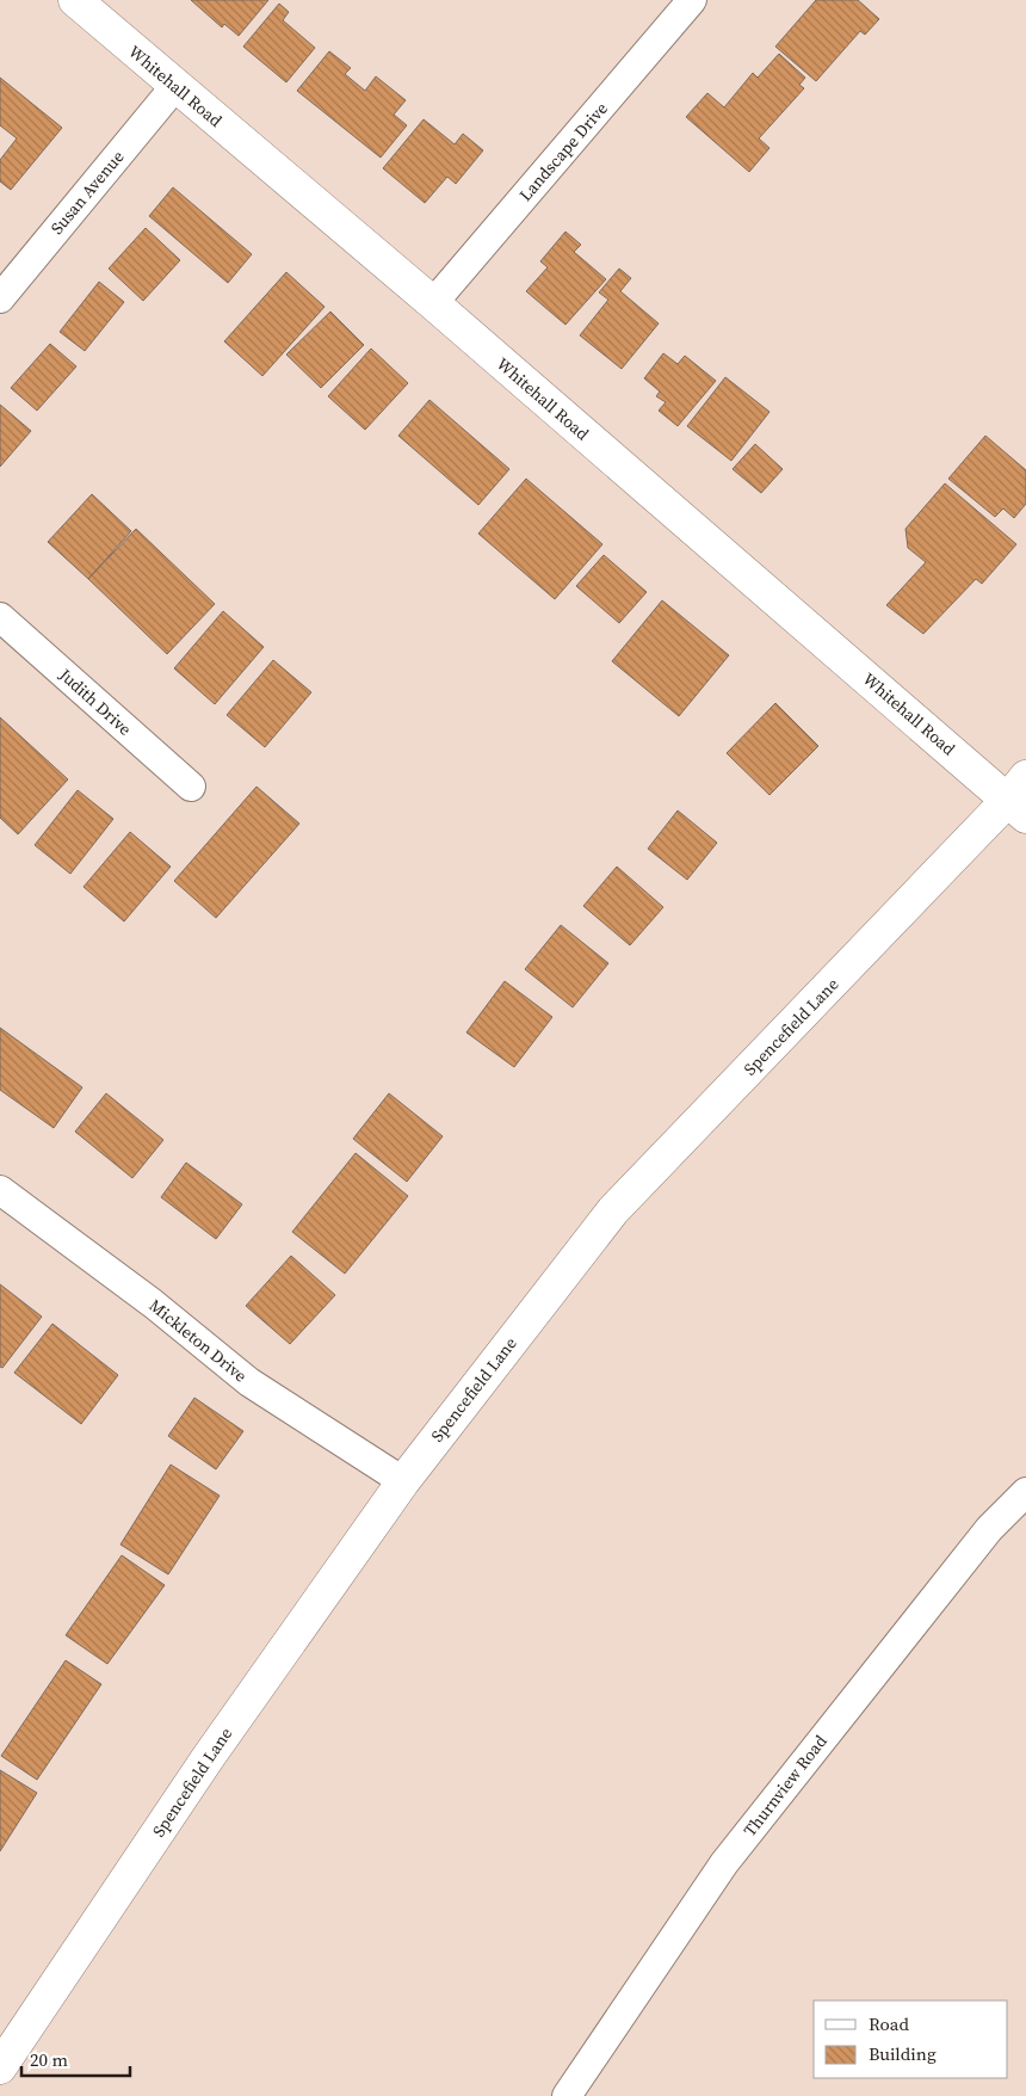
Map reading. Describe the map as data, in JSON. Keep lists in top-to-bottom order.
{
  "streets": {
    "main road": ["Whitehall Road", "Spencefield Lane"],
    "street": [
      "Landscape Drive",
      "Susan Avenue",
      "Judith Drive",
      "Mickleton Drive",
      "Thurnview Road"
    ]
  },
  "crossings": [
    ["Whitehall Road", "Landscape Drive"],
    ["Whitehall Road", "Susan Avenue"],
    ["Whitehall Road", "Spencefield Lane"],
    ["Spencefield Lane", "Mickleton Drive"]
  ],
  "legend": ["Road", "Building"],
  "scale_bar": "20 m"
}
